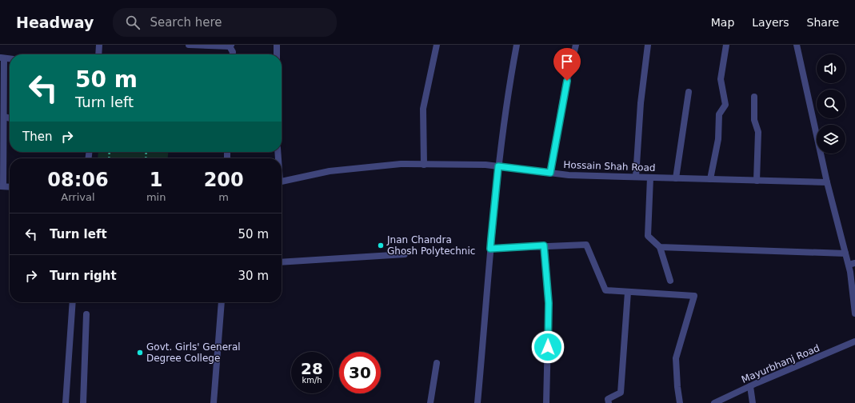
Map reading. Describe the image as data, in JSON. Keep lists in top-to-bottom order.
{
  "streets": {
    "street": ["Hossain Shah Road", "Mayurbhanj Road"]
  },
  "places": ["Jnan Chandra Ghosh Polytechnic", "Govt. Girls' General Degree College"],
  "page": {
    "header": "Headway",
    "search": "Search here",
    "nav": ["Map", "Layers", "Share"],
    "turn": ["50 m", "Turn left"],
    "then": "Then",
    "eta": [
      "08:06",
      "Arrival",
      "1",
      "min",
      "200",
      "m"
    ],
    "list": [
      {
        "name": "Turn left",
        "value": "50 m"
      },
      {
        "name": "Turn right",
        "value": "30 m"
      }
    ],
    "speed": "28 km/h",
    "limit": "30"
  }
}
